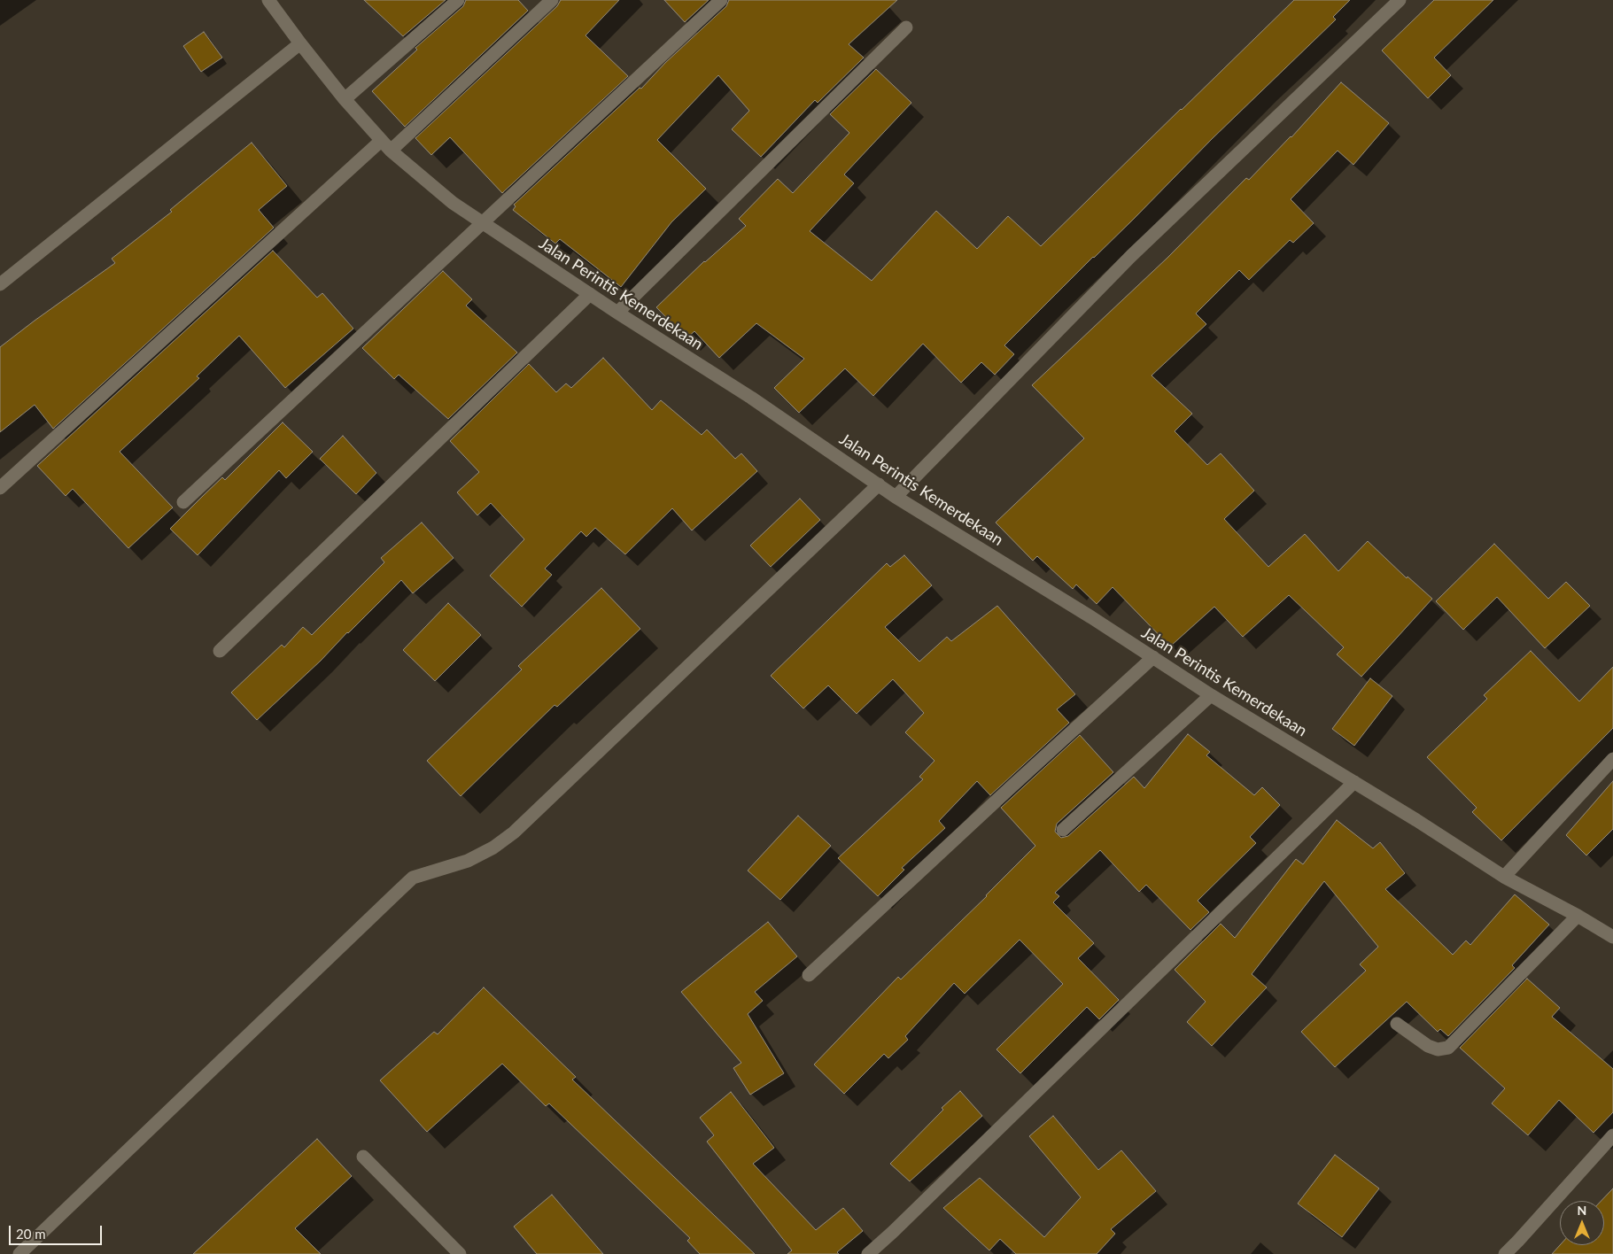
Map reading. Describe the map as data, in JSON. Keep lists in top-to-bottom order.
{
  "streets": {
    "street": ["Jalan Perintis Kemerdekaan"]
  },
  "scale_bar": "20 m",
  "north": "top"
}
